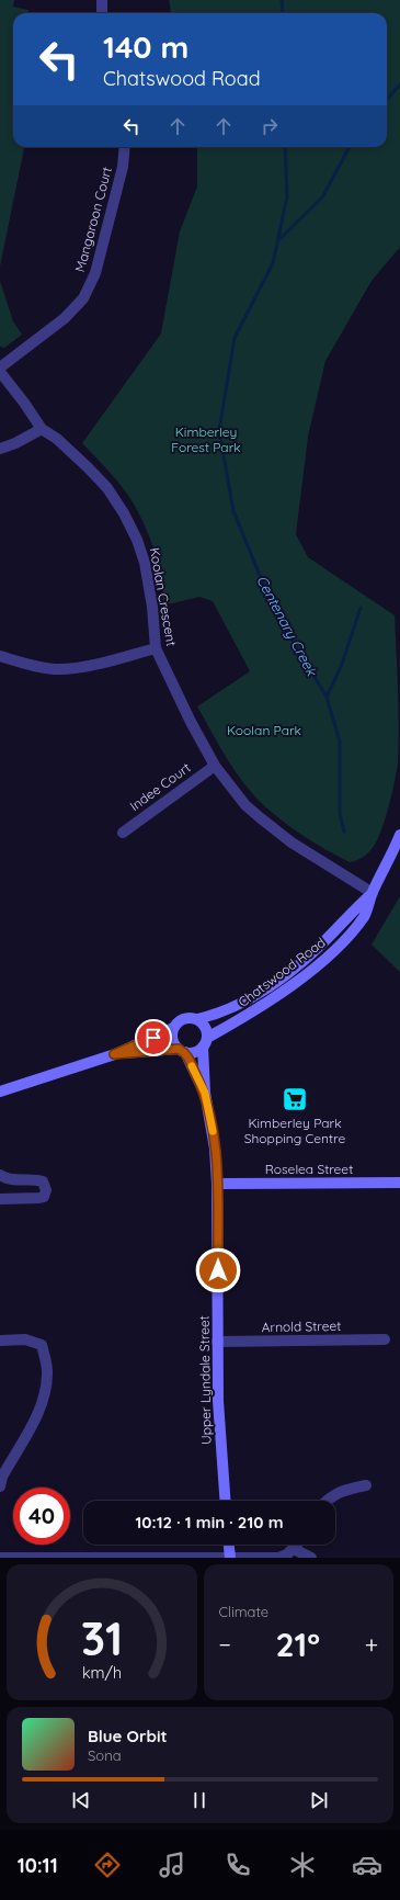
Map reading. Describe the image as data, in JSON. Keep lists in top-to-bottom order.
{
  "streets": {
    "street": [
      "Mangaroon Court",
      "Koolan Crescent",
      "Indee Court",
      "Chatswood Road",
      "Roselea Street",
      "Arnold Street",
      "Upper Lyndale Street"
    ]
  },
  "crossings": [
    ["Koolan Crescent", "Indee Court"],
    ["Koolan Crescent", "Chatswood Road"],
    ["Chatswood Road", "Upper Lyndale Street"],
    ["Roselea Street", "Upper Lyndale Street"],
    ["Arnold Street", "Upper Lyndale Street"]
  ],
  "water": ["Centenary Creek"],
  "parks": ["Kimberley Forest Park", "Koolan Park"],
  "places": {
    "supermarket": ["Kimberley Park Shopping Centre"]
  },
  "page": {
    "turn": ["140 m", "Chatswood Road"],
    "limit": "40",
    "trip": "10:12 · 1 min · 210 m",
    "tile": "Climate",
    "heat": ["−", "21°", "+"],
    "song": ["Blue Orbit", "Sona"],
    "tabs": "10:11",
    "gauge": ["31", "km/h"]
  }
}
